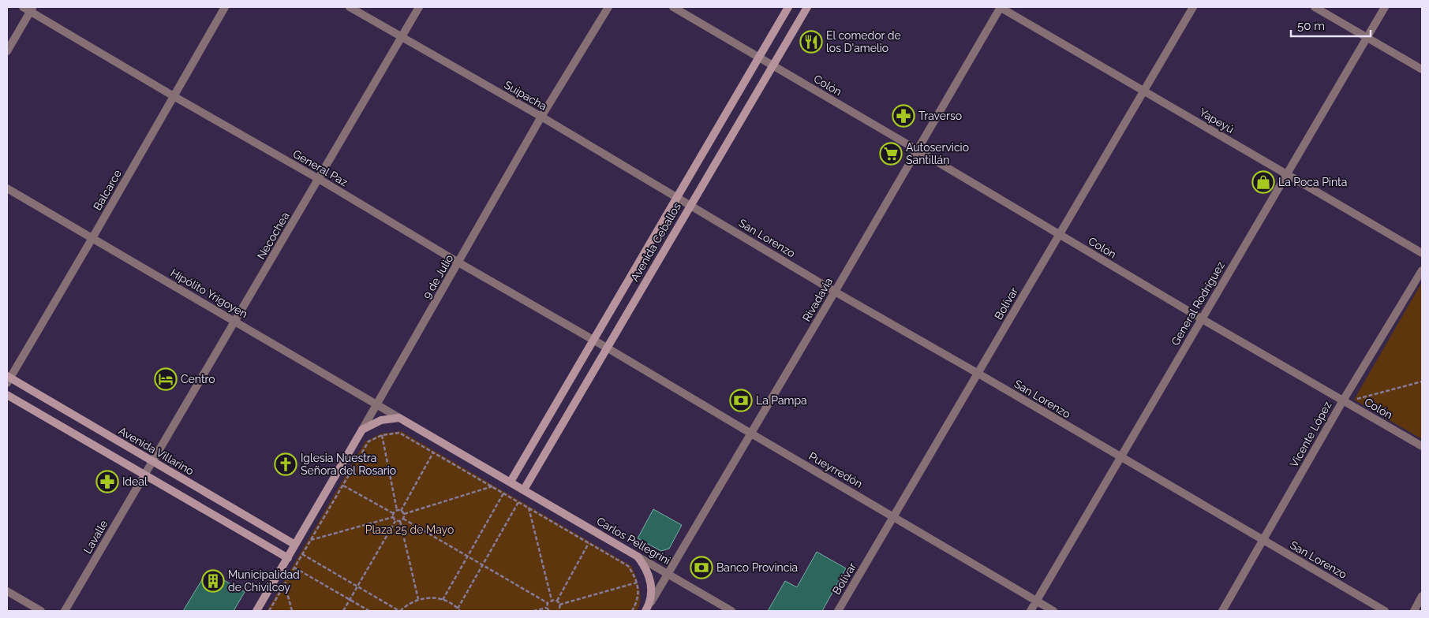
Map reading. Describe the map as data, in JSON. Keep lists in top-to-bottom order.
{
  "streets": {
    "main road": [
      "Avenida Ceballos",
      "9 de Julio",
      "Hipólito Yrigoyen",
      "Rivadavia",
      "Avenida Villarino",
      "Carlos Pellegrini"
    ],
    "street": [
      "Colón",
      "Suipacha",
      "Yapeyú",
      "General Paz",
      "Balcarce",
      "Necochea",
      "San Lorenzo",
      "Bolívar",
      "General Rodríguez",
      "Vicente López",
      "Pueyrredón",
      "Lavalle"
    ]
  },
  "crossings": [
    ["Colón", "Avenida Ceballos"],
    ["Colón", "Rivadavia"],
    ["Colón", "Bolívar"],
    ["Colón", "General Rodríguez"],
    ["Colón", "Vicente López"],
    ["Suipacha", "Necochea"],
    ["Suipacha", "San Lorenzo"],
    ["Suipacha", "Avenida Ceballos"],
    ["Suipacha", "9 de Julio"],
    ["Yapeyú", "Rivadavia"],
    ["Yapeyú", "Bolívar"],
    ["Yapeyú", "General Rodríguez"],
    ["General Paz", "Balcarce"],
    ["General Paz", "Necochea"],
    ["General Paz", "Avenida Ceballos"],
    ["General Paz", "9 de Julio"],
    ["General Paz", "Pueyrredón"],
    ["Balcarce", "Hipólito Yrigoyen"],
    ["Balcarce", "Avenida Villarino"],
    ["Necochea", "Hipólito Yrigoyen"],
    ["Necochea", "Avenida Villarino"],
    ["Necochea", "Lavalle"],
    ["San Lorenzo", "Avenida Ceballos"],
    ["San Lorenzo", "Rivadavia"],
    ["San Lorenzo", "Bolívar"],
    ["San Lorenzo", "General Rodríguez"],
    ["San Lorenzo", "Vicente López"],
    ["Avenida Ceballos", "Hipólito Yrigoyen"],
    ["Avenida Ceballos", "Pueyrredón"],
    ["Avenida Ceballos", "Carlos Pellegrini"],
    ["9 de Julio", "Hipólito Yrigoyen"],
    ["9 de Julio", "Avenida Villarino"],
    ["Hipólito Yrigoyen", "Carlos Pellegrini"],
    ["Rivadavia", "Pueyrredón"],
    ["Rivadavia", "Carlos Pellegrini"],
    ["Bolívar", "Pueyrredón"],
    ["General Rodríguez", "Pueyrredón"]
  ],
  "parks": ["Plaza 25 de Mayo"],
  "places": {
    "restaurant": ["El comedor de los D'amelio"],
    "pharmacy": ["Traverso", "Ideal"],
    "supermarket": ["Autoservicio Santillán"],
    "shop": ["La Poca Pinta"],
    "hotel": ["Centro"],
    "bank": ["La Pampa", "Banco Provincia"],
    "church": ["Iglesia Nuestra Señora del Rosario"],
    "building": ["Municipalidad de Chivilcoy"]
  },
  "scale_bar": "50 m"
}
